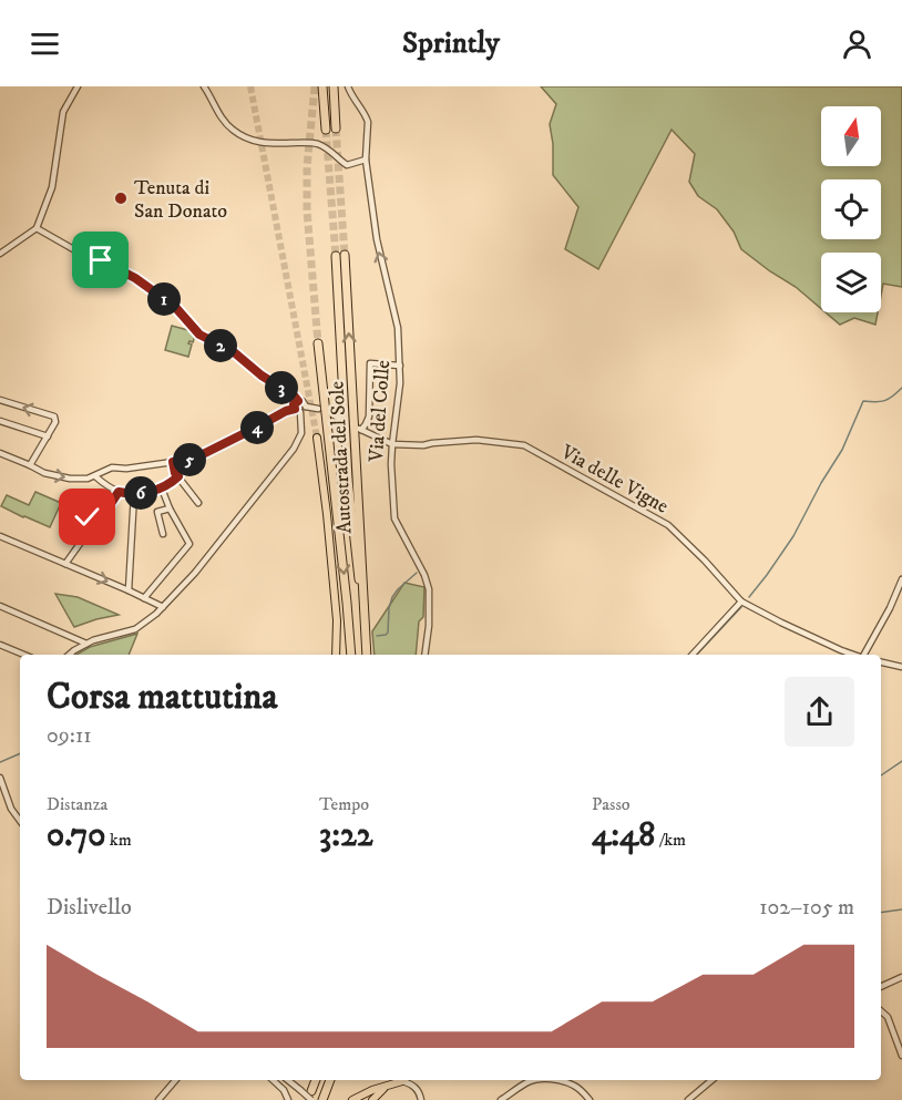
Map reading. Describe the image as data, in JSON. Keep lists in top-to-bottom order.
{
  "streets": {
    "highway": ["Autostrada del Sole"],
    "street": ["Via del Colle", "Via delle Vigne"]
  },
  "crossings": [
    ["Via del Colle", "Via delle Vigne"]
  ],
  "one_way": ["Via del Colle"],
  "places": ["Tenuta di San Donato"],
  "north": "top",
  "page": {
    "header": "Sprintly",
    "pins": [
      "1",
      "2",
      "3",
      "4",
      "5",
      "6"
    ],
    "heading": ["Corsa mattutina", "09:11"],
    "stats": [
      ["Distanza", "0.70 km"],
      ["Tempo", "3:22"],
      ["Passo", "4:48 /km"]
    ],
    "chart": ["Dislivello", "102–105 m"]
  }
}
